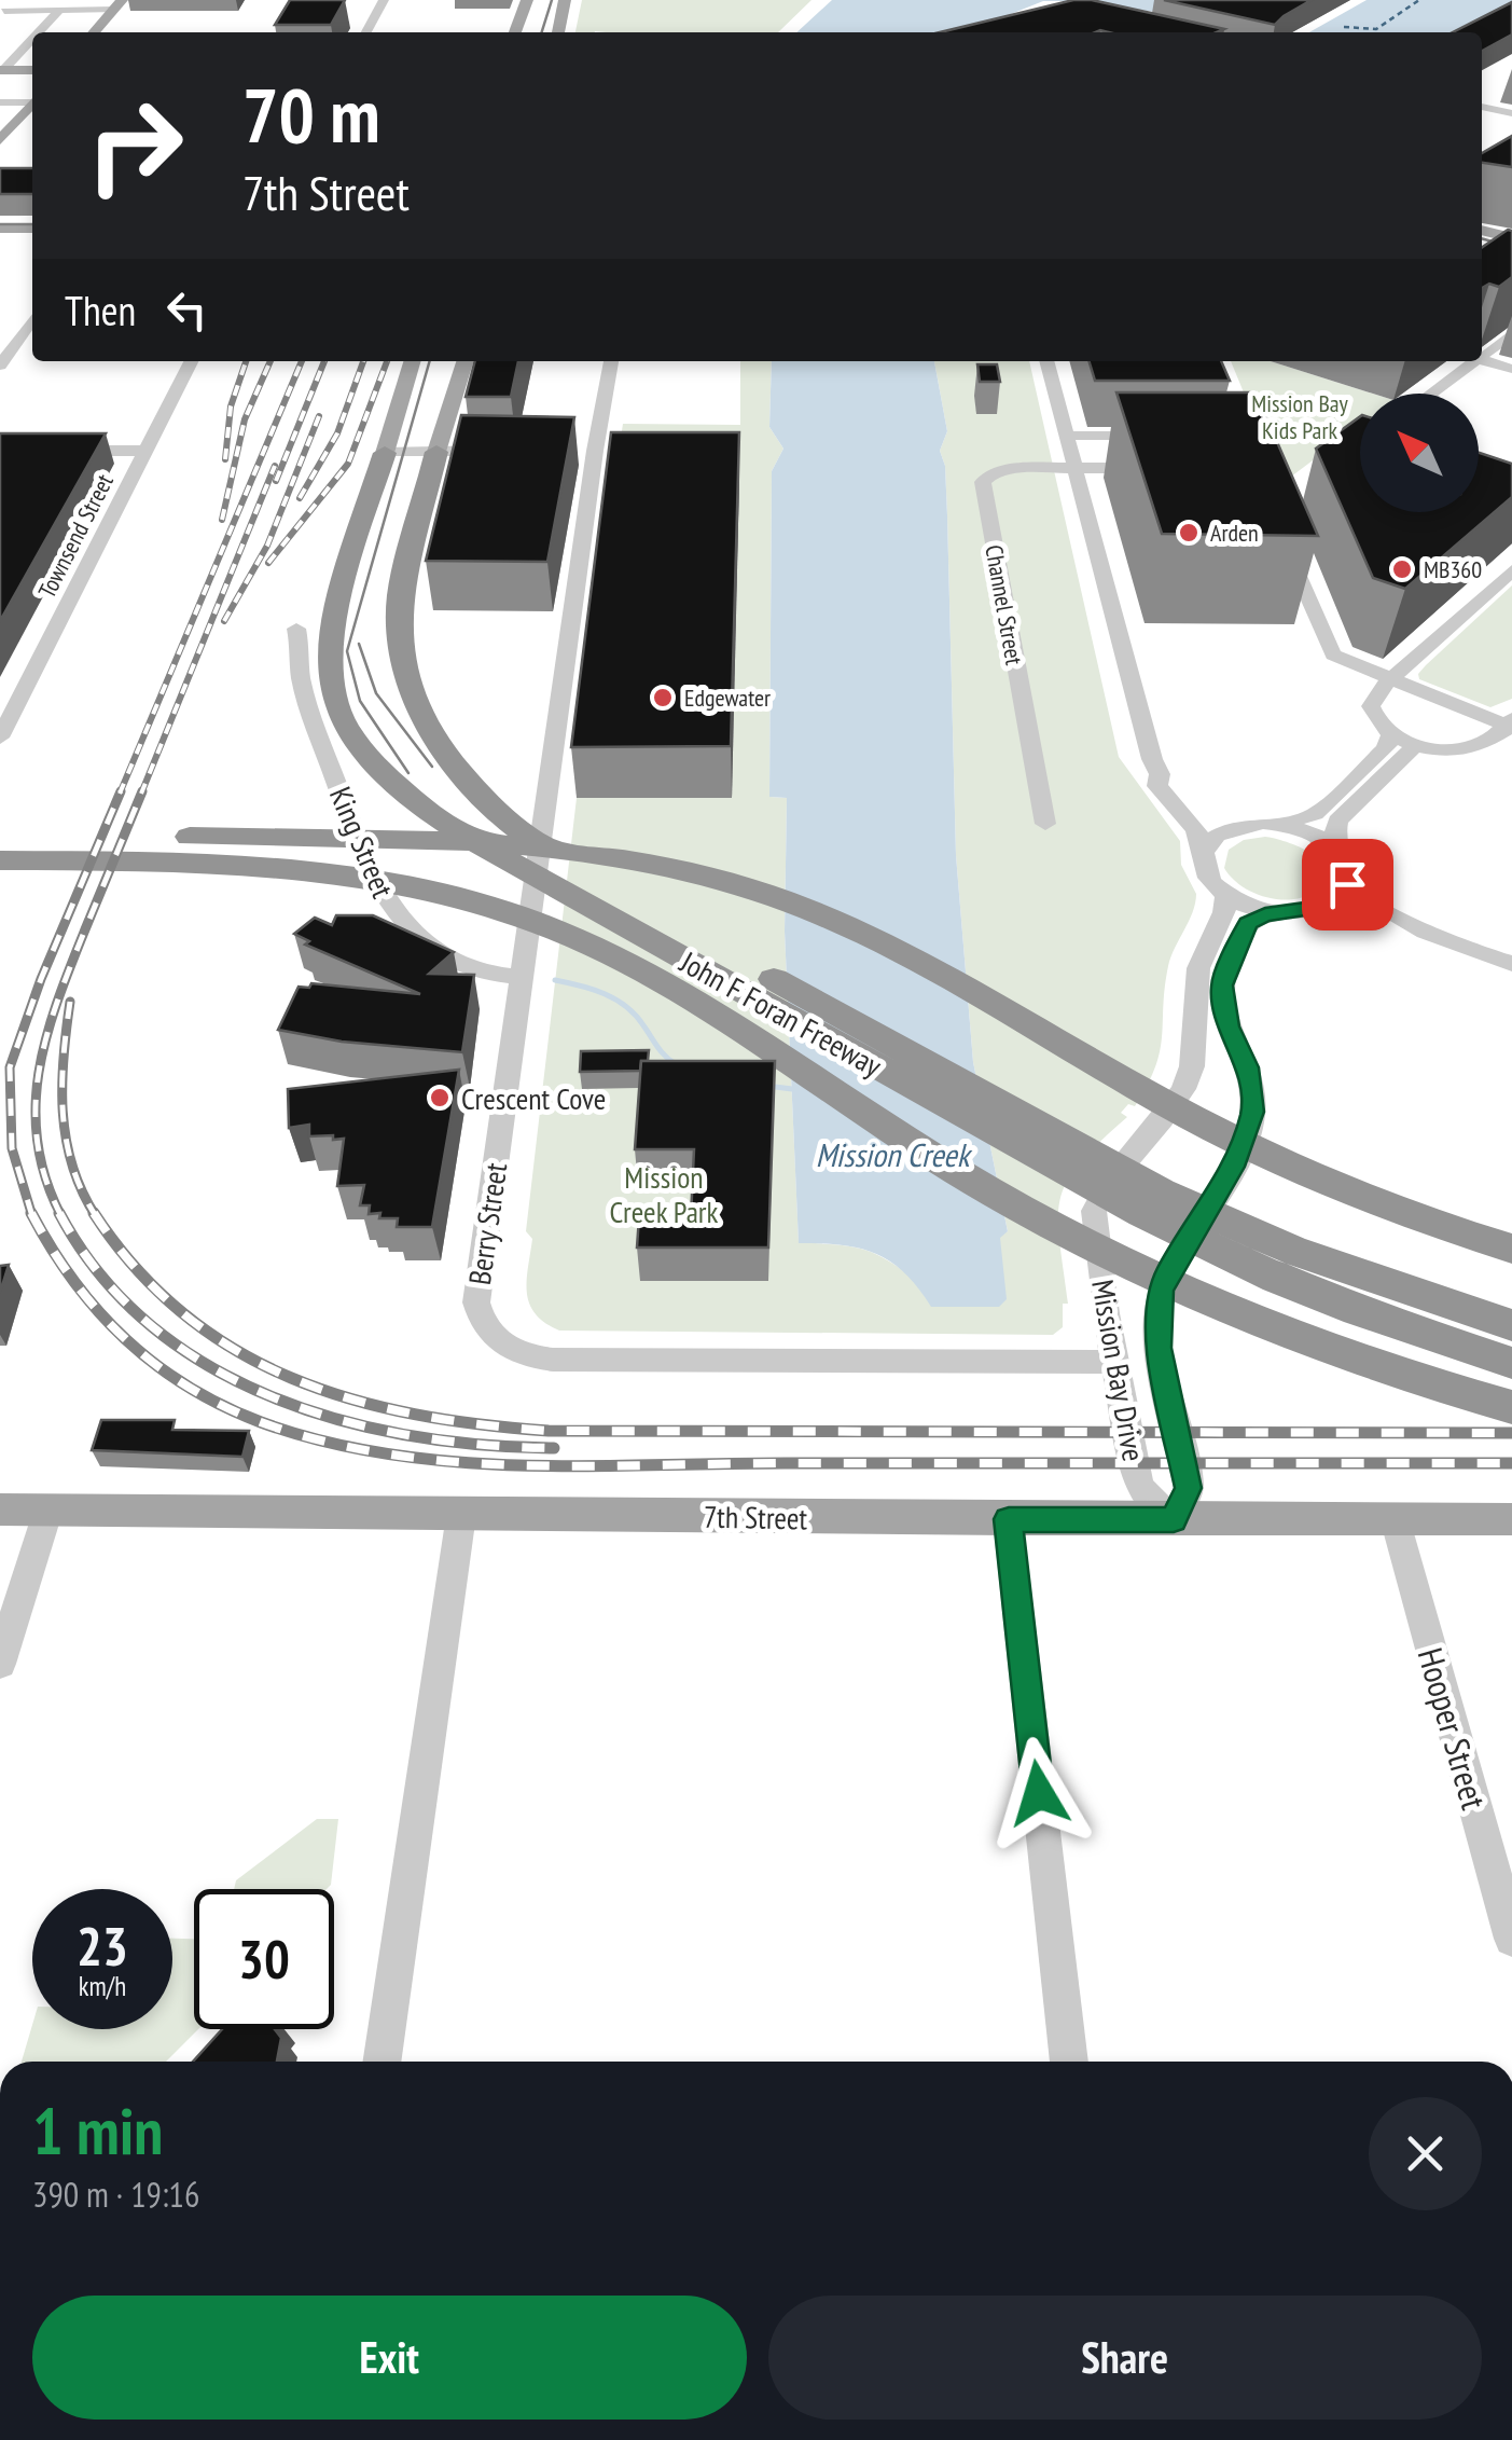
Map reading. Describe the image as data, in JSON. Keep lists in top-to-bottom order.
{
  "streets": {
    "highway": ["John F Foran Freeway"],
    "main road": ["7th Street"],
    "street": [
      "Townsend Street",
      "Channel Street",
      "King Street",
      "Berry Street",
      "Mission Bay Drive",
      "Hooper Street"
    ]
  },
  "crossings": [
    ["King Street", "Berry Street"],
    ["Berry Street", "Mission Bay Drive"],
    ["Mission Bay Drive", "7th Street"],
    ["7th Street", "Hooper Street"]
  ],
  "water": ["Mission Creek"],
  "parks": ["Mission Bay Kids Park", "Mission Creek Park"],
  "places": [
    "Arden",
    "MB360",
    "Edgewater",
    "Crescent Cove"
  ],
  "north": "top left",
  "page": {
    "turn": ["70 m", "7th Street"],
    "then": "Then",
    "speed": "23 km/h",
    "limit": "30",
    "heading": ["1 min", "390 m · 19:16"],
    "buttons": ["Exit", "Share"]
  }
}
